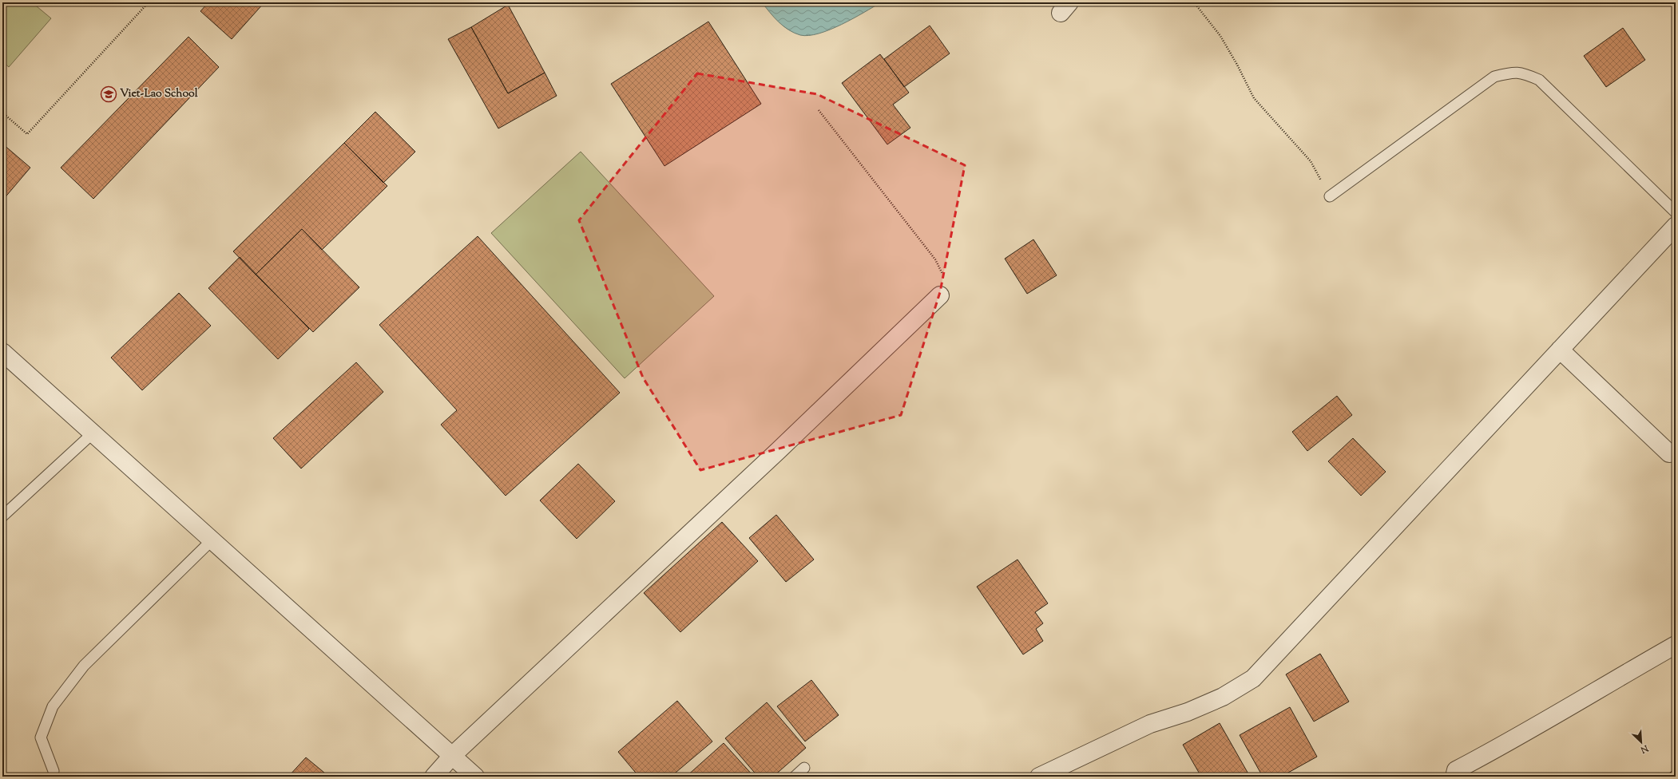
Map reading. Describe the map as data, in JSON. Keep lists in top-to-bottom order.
{
  "places": {
    "school or university": ["Viet-Lao School"]
  },
  "north": "bottom right"
}
